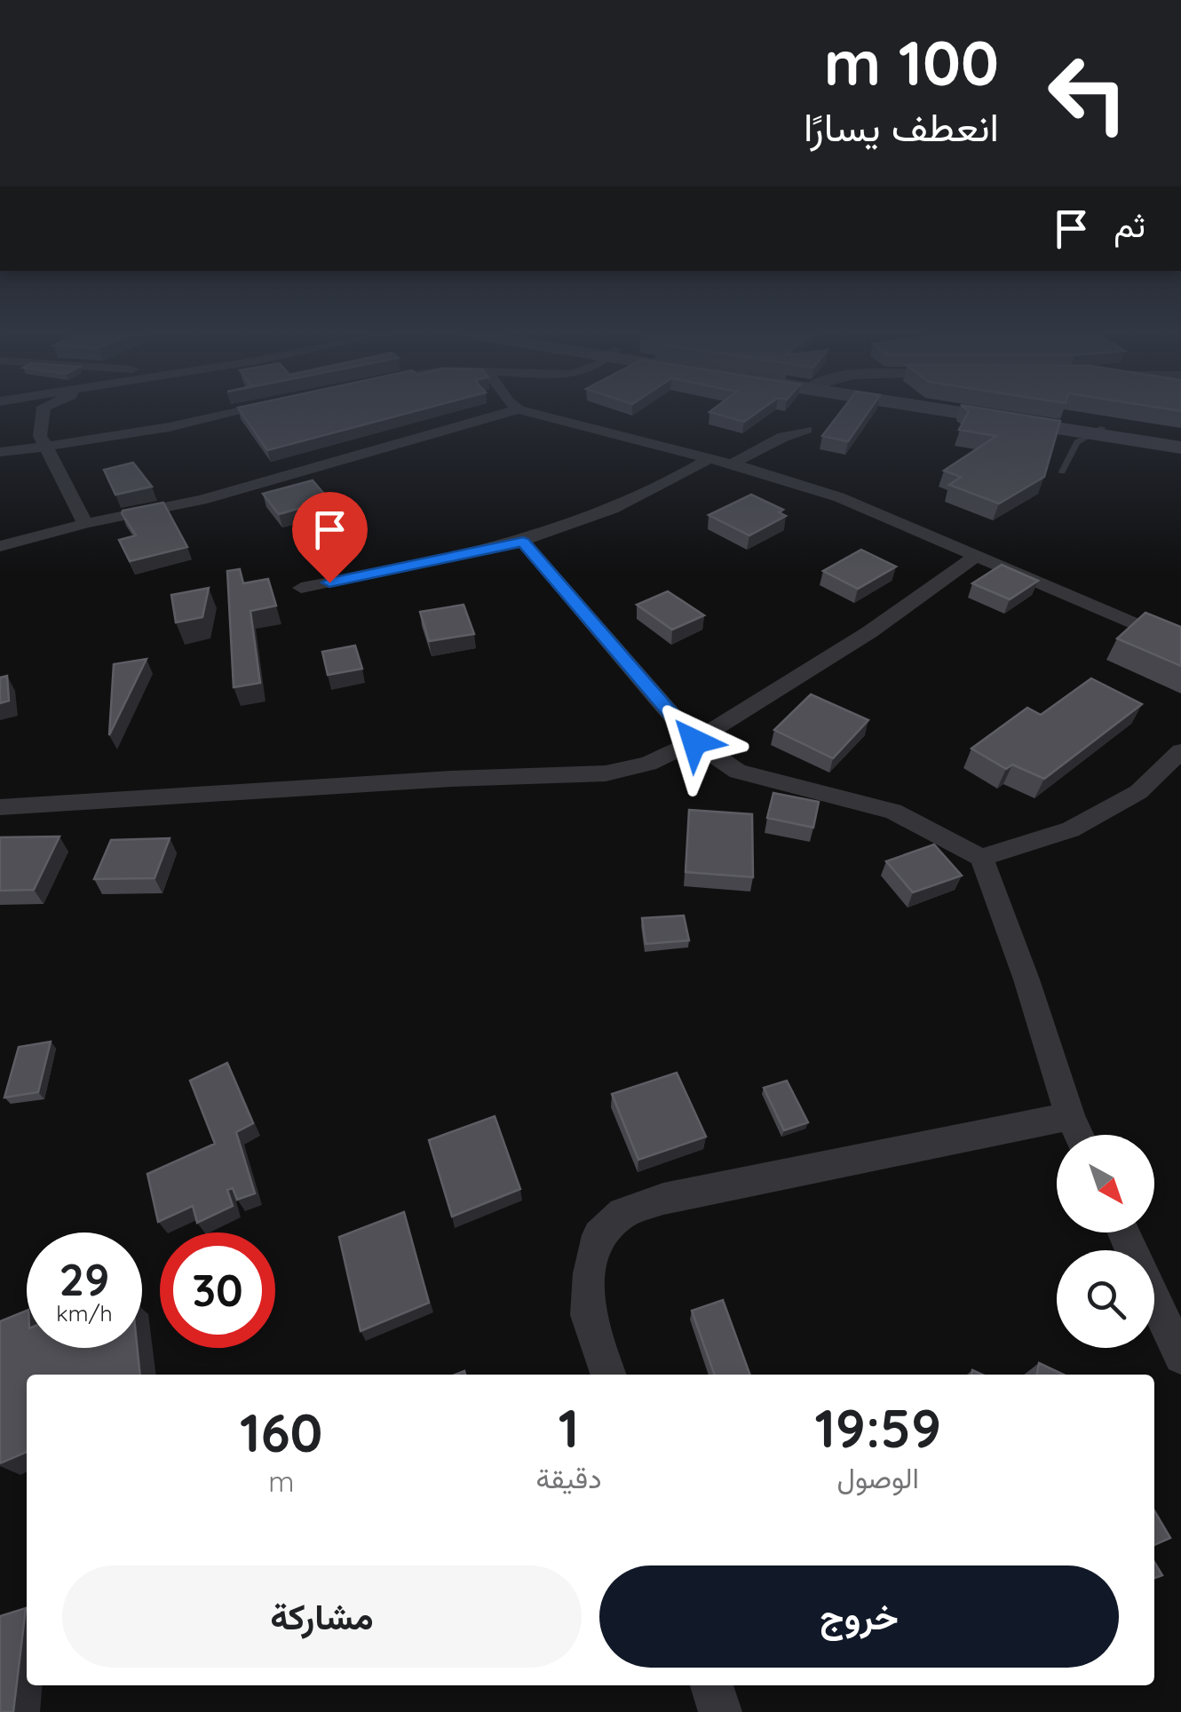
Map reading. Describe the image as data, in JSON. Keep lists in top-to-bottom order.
{
  "north": "bottom right",
  "page": {
    "turn": ["100 m", "انعطف يسارًا"],
    "then": "ثم",
    "speed": "29 km/h",
    "limit": "30",
    "eta": [
      "19:59",
      "الوصول",
      "1",
      "دقيقة",
      "160",
      "m"
    ],
    "buttons": ["خروج", "مشاركة"]
  }
}
